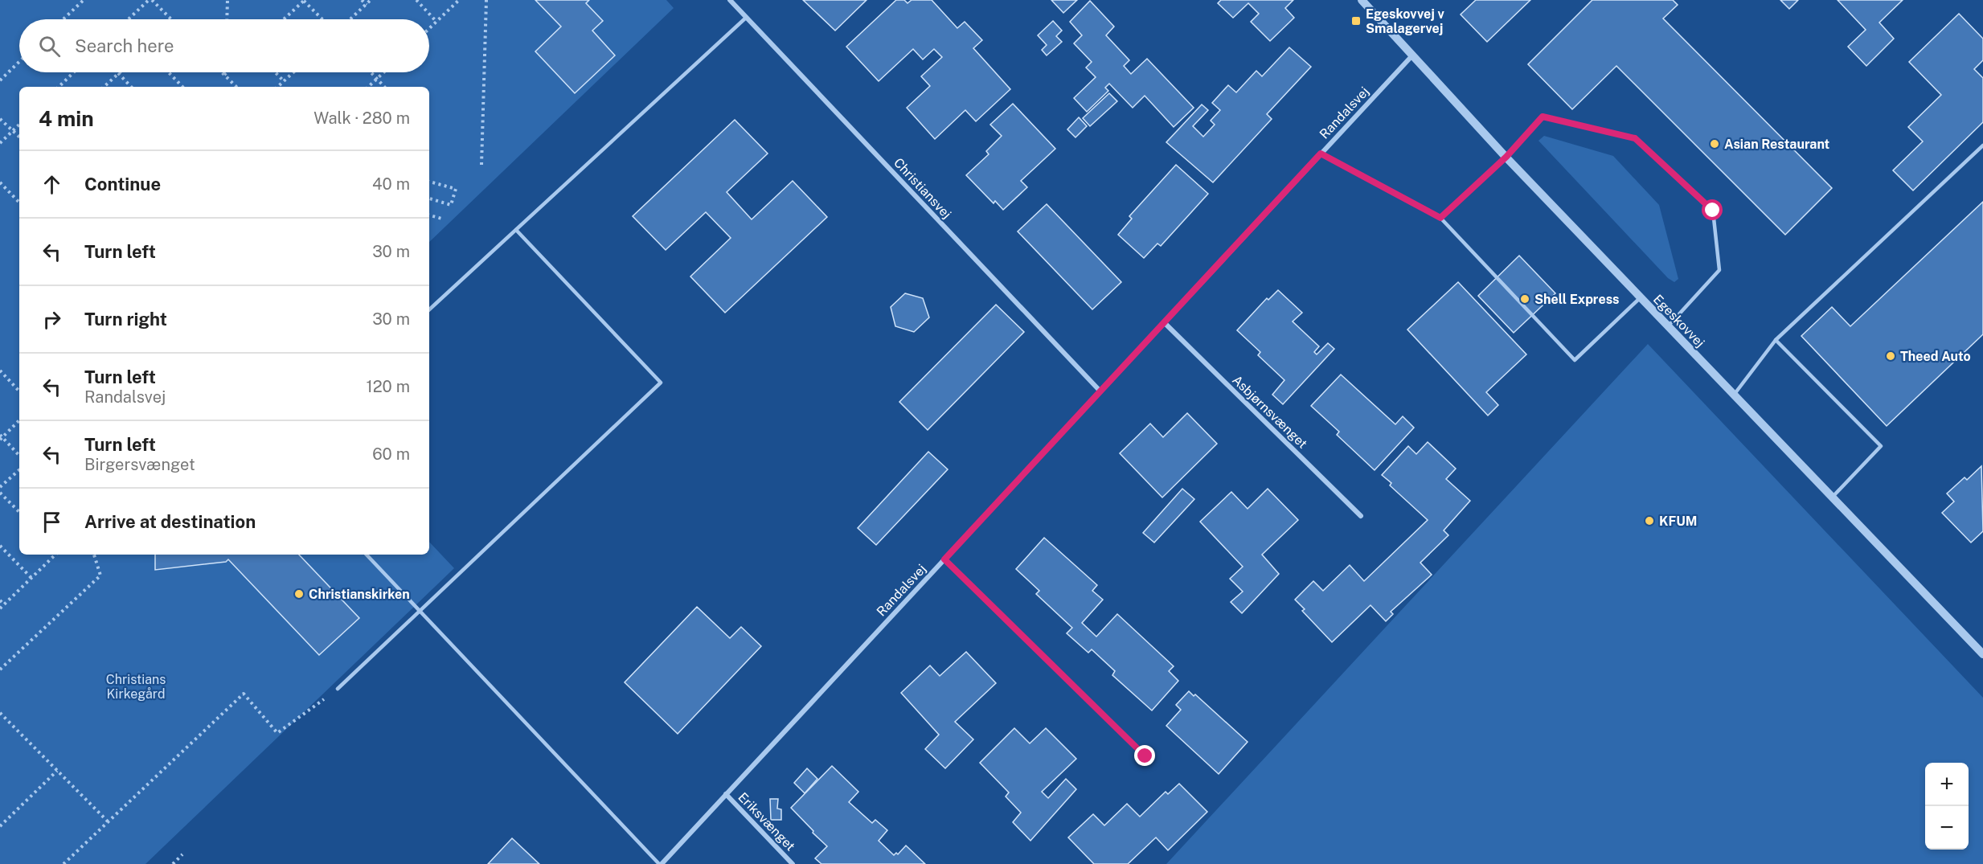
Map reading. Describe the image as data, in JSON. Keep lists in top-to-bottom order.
{
  "streets": {
    "street": [
      "Randalsvej",
      "Christiansvej",
      "Egeskovvej",
      "Asbjørnsvænget",
      "Eriksvænget"
    ]
  },
  "crossings": [
    ["Randalsvej", "Christiansvej"],
    ["Randalsvej", "Egeskovvej"],
    ["Randalsvej", "Asbjørnsvænget"],
    ["Randalsvej", "Eriksvænget"]
  ],
  "parks": ["Christians Kirkegård"],
  "places": {
    "transit": ["Egeskovvej v Smalagervej"],
    "other": [
      "Asian Restaurant",
      "Shell Express",
      "Theed Auto",
      "KFUM",
      "Christianskirken"
    ]
  },
  "page": {
    "search": "Search here",
    "heading": ["4 min", "Walk · 280 m"],
    "list": [
      ["Continue", "40 m"],
      ["Turn left", "30 m"],
      ["Turn right", "30 m"],
      ["Turn left", "Randalsvej", "120 m"],
      ["Turn left", "Birgersvænget", "60 m"],
      "Arrive at destination"
    ],
    "map_buttons": ["+", "−"]
  }
}
